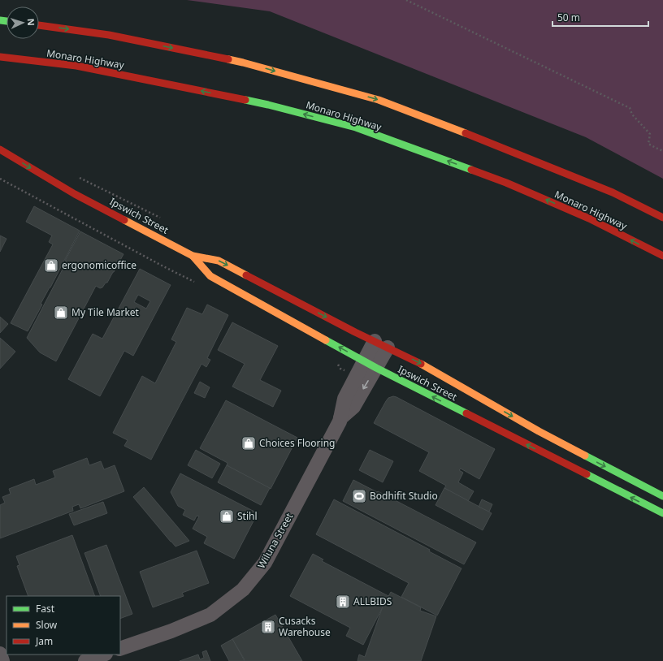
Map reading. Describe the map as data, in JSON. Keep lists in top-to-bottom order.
{
  "streets": {
    "main road": ["Monaro Highway", "Ipswich Street"],
    "street": ["Wiluna Street"]
  },
  "crossings": [
    ["Ipswich Street", "Wiluna Street"]
  ],
  "places": {
    "shop": [
      "ergonomicoffice",
      "My Tile Market",
      "Choices Flooring",
      "Stihl"
    ],
    "sports": ["Bodhifit Studio"],
    "building": ["ALLBIDS", "Cusacks Warehouse"]
  },
  "legend": ["Fast", "Slow", "Jam"],
  "scale_bar": "50 m",
  "north": "right"
}
